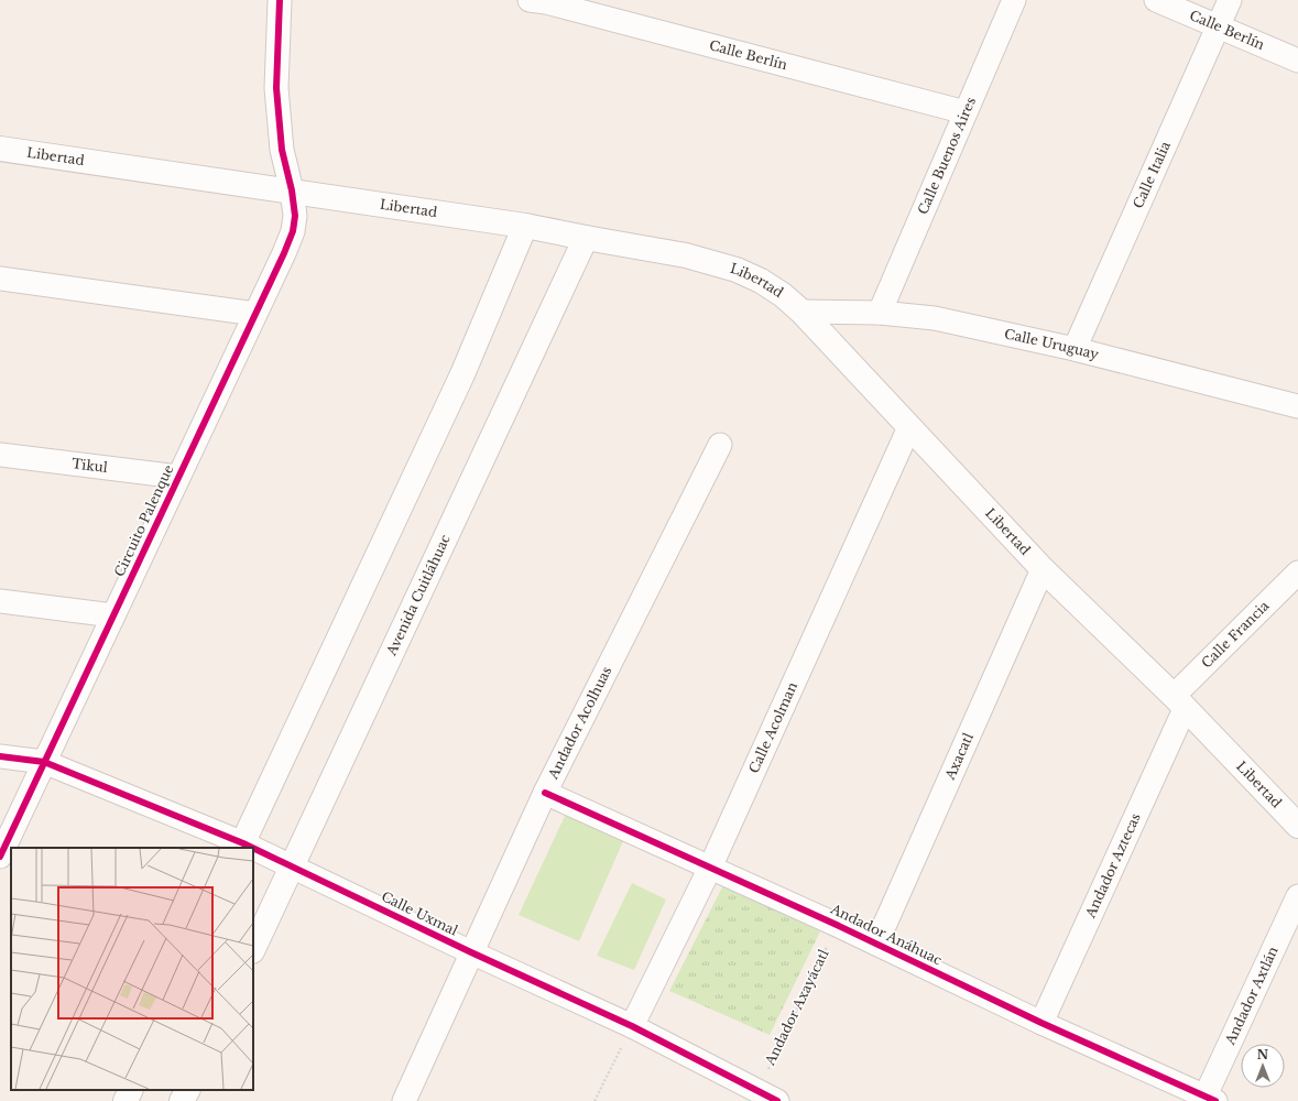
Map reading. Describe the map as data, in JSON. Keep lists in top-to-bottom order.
{
  "streets": {
    "main road": ["Libertad", "Avenida Cuitláhuac"],
    "street": [
      "Calle Berlín",
      "Calle Buenos Aires",
      "Calle Italia",
      "Calle Uruguay",
      "Tikul",
      "Circuito Palenque",
      "Calle Francia",
      "Andador Acolhuas",
      "Calle Acolman",
      "Axacatl",
      "Andador Aztecas",
      "Calle Uxmal",
      "Andador Anáhuac",
      "Andador Axtlán"
    ],
    "path": ["Andador Axayácatl"]
  },
  "crossings": [
    ["Calle Berlín", "Calle Buenos Aires"],
    ["Calle Berlín", "Calle Italia"],
    ["Libertad", "Calle Uruguay"],
    ["Libertad", "Circuito Palenque"],
    ["Libertad", "Avenida Cuitláhuac"],
    ["Libertad", "Calle Francia"],
    ["Libertad", "Calle Acolman"],
    ["Libertad", "Axacatl"],
    ["Libertad", "Andador Aztecas"],
    ["Calle Buenos Aires", "Calle Uruguay"],
    ["Calle Italia", "Calle Uruguay"],
    ["Tikul", "Circuito Palenque"],
    ["Circuito Palenque", "Calle Uxmal"],
    ["Avenida Cuitláhuac", "Calle Uxmal"],
    ["Calle Francia", "Andador Aztecas"],
    ["Andador Acolhuas", "Calle Uxmal"],
    ["Andador Acolhuas", "Andador Anáhuac"],
    ["Calle Acolman", "Calle Uxmal"],
    ["Calle Acolman", "Andador Anáhuac"],
    ["Axacatl", "Andador Anáhuac"],
    ["Andador Aztecas", "Andador Anáhuac"],
    ["Calle Uxmal", "Andador Axayácatl"],
    ["Andador Anáhuac", "Andador Axtlán"],
    ["Andador Anáhuac", "Andador Axayácatl"]
  ],
  "north": "top"
}
